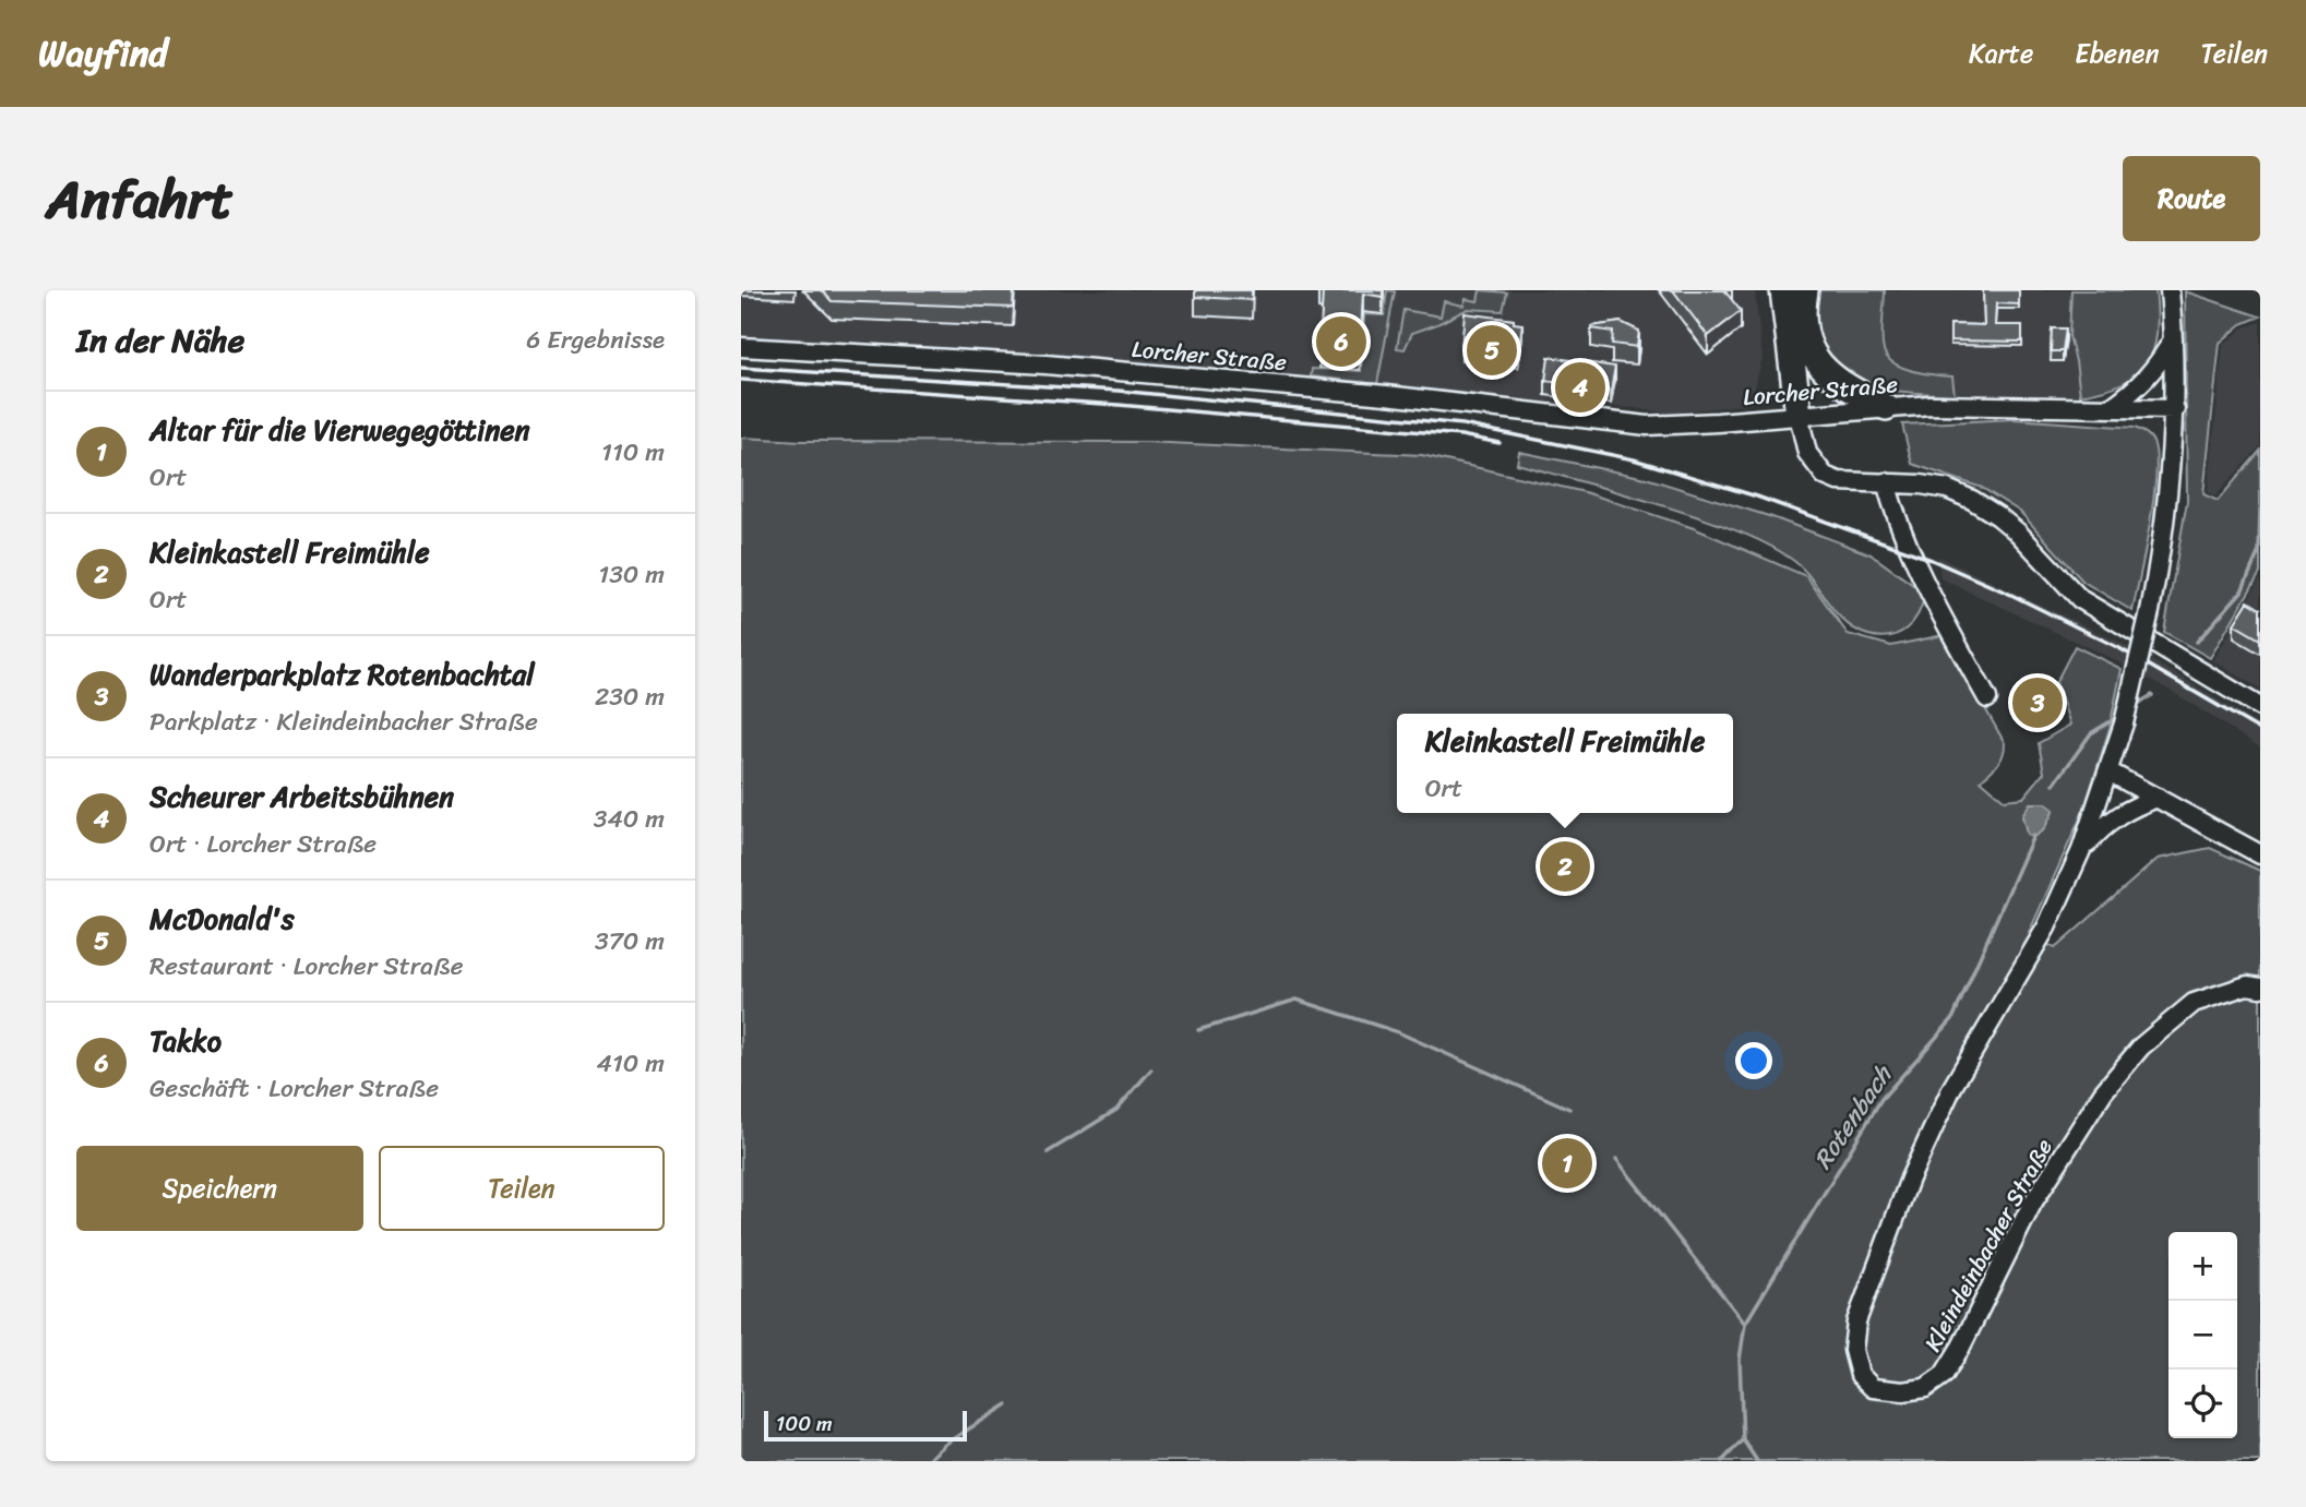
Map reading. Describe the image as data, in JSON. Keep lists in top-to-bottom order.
{
  "streets": {
    "street": ["Lorcher Straße", "Kleindeinbacher Straße"]
  },
  "crossings": [
    ["Lorcher Straße", "Kleindeinbacher Straße"]
  ],
  "water": ["Rotenbach"],
  "scale_bar": "100 m",
  "page": {
    "header": "Wayfind",
    "nav": ["Karte", "Ebenen", "Teilen"],
    "title": "Anfahrt",
    "buttons": [
      "Route",
      ["Speichern", "Teilen"]
    ],
    "heading": ["In der Nähe", "6 Ergebnisse"],
    "pins": [
      "6",
      "5",
      "4",
      "3",
      "2",
      "1"
    ],
    "list": [
      {
        "mark": "1",
        "name": "Altar für die Vierwegegöttinen",
        "note": "Ort",
        "value": "110 m"
      },
      {
        "mark": "2",
        "name": "Kleinkastell Freimühle",
        "note": "Ort",
        "value": "130 m"
      },
      {
        "mark": "3",
        "name": "Wanderparkplatz Rotenbachtal",
        "note": "Parkplatz · Kleindeinbacher Straße",
        "value": "230 m"
      },
      {
        "mark": "4",
        "name": "Scheurer Arbeitsbühnen",
        "note": "Ort · Lorcher Straße",
        "value": "340 m"
      },
      {
        "mark": "5",
        "name": "McDonald's",
        "note": "Restaurant · Lorcher Straße",
        "value": "370 m"
      },
      {
        "mark": "6",
        "name": "Takko",
        "note": "Geschäft · Lorcher Straße",
        "value": "410 m"
      }
    ],
    "popup": ["Kleinkastell Freimühle", "Ort"],
    "map_buttons": ["+", "−"],
    "scale": "100 m"
  }
}
